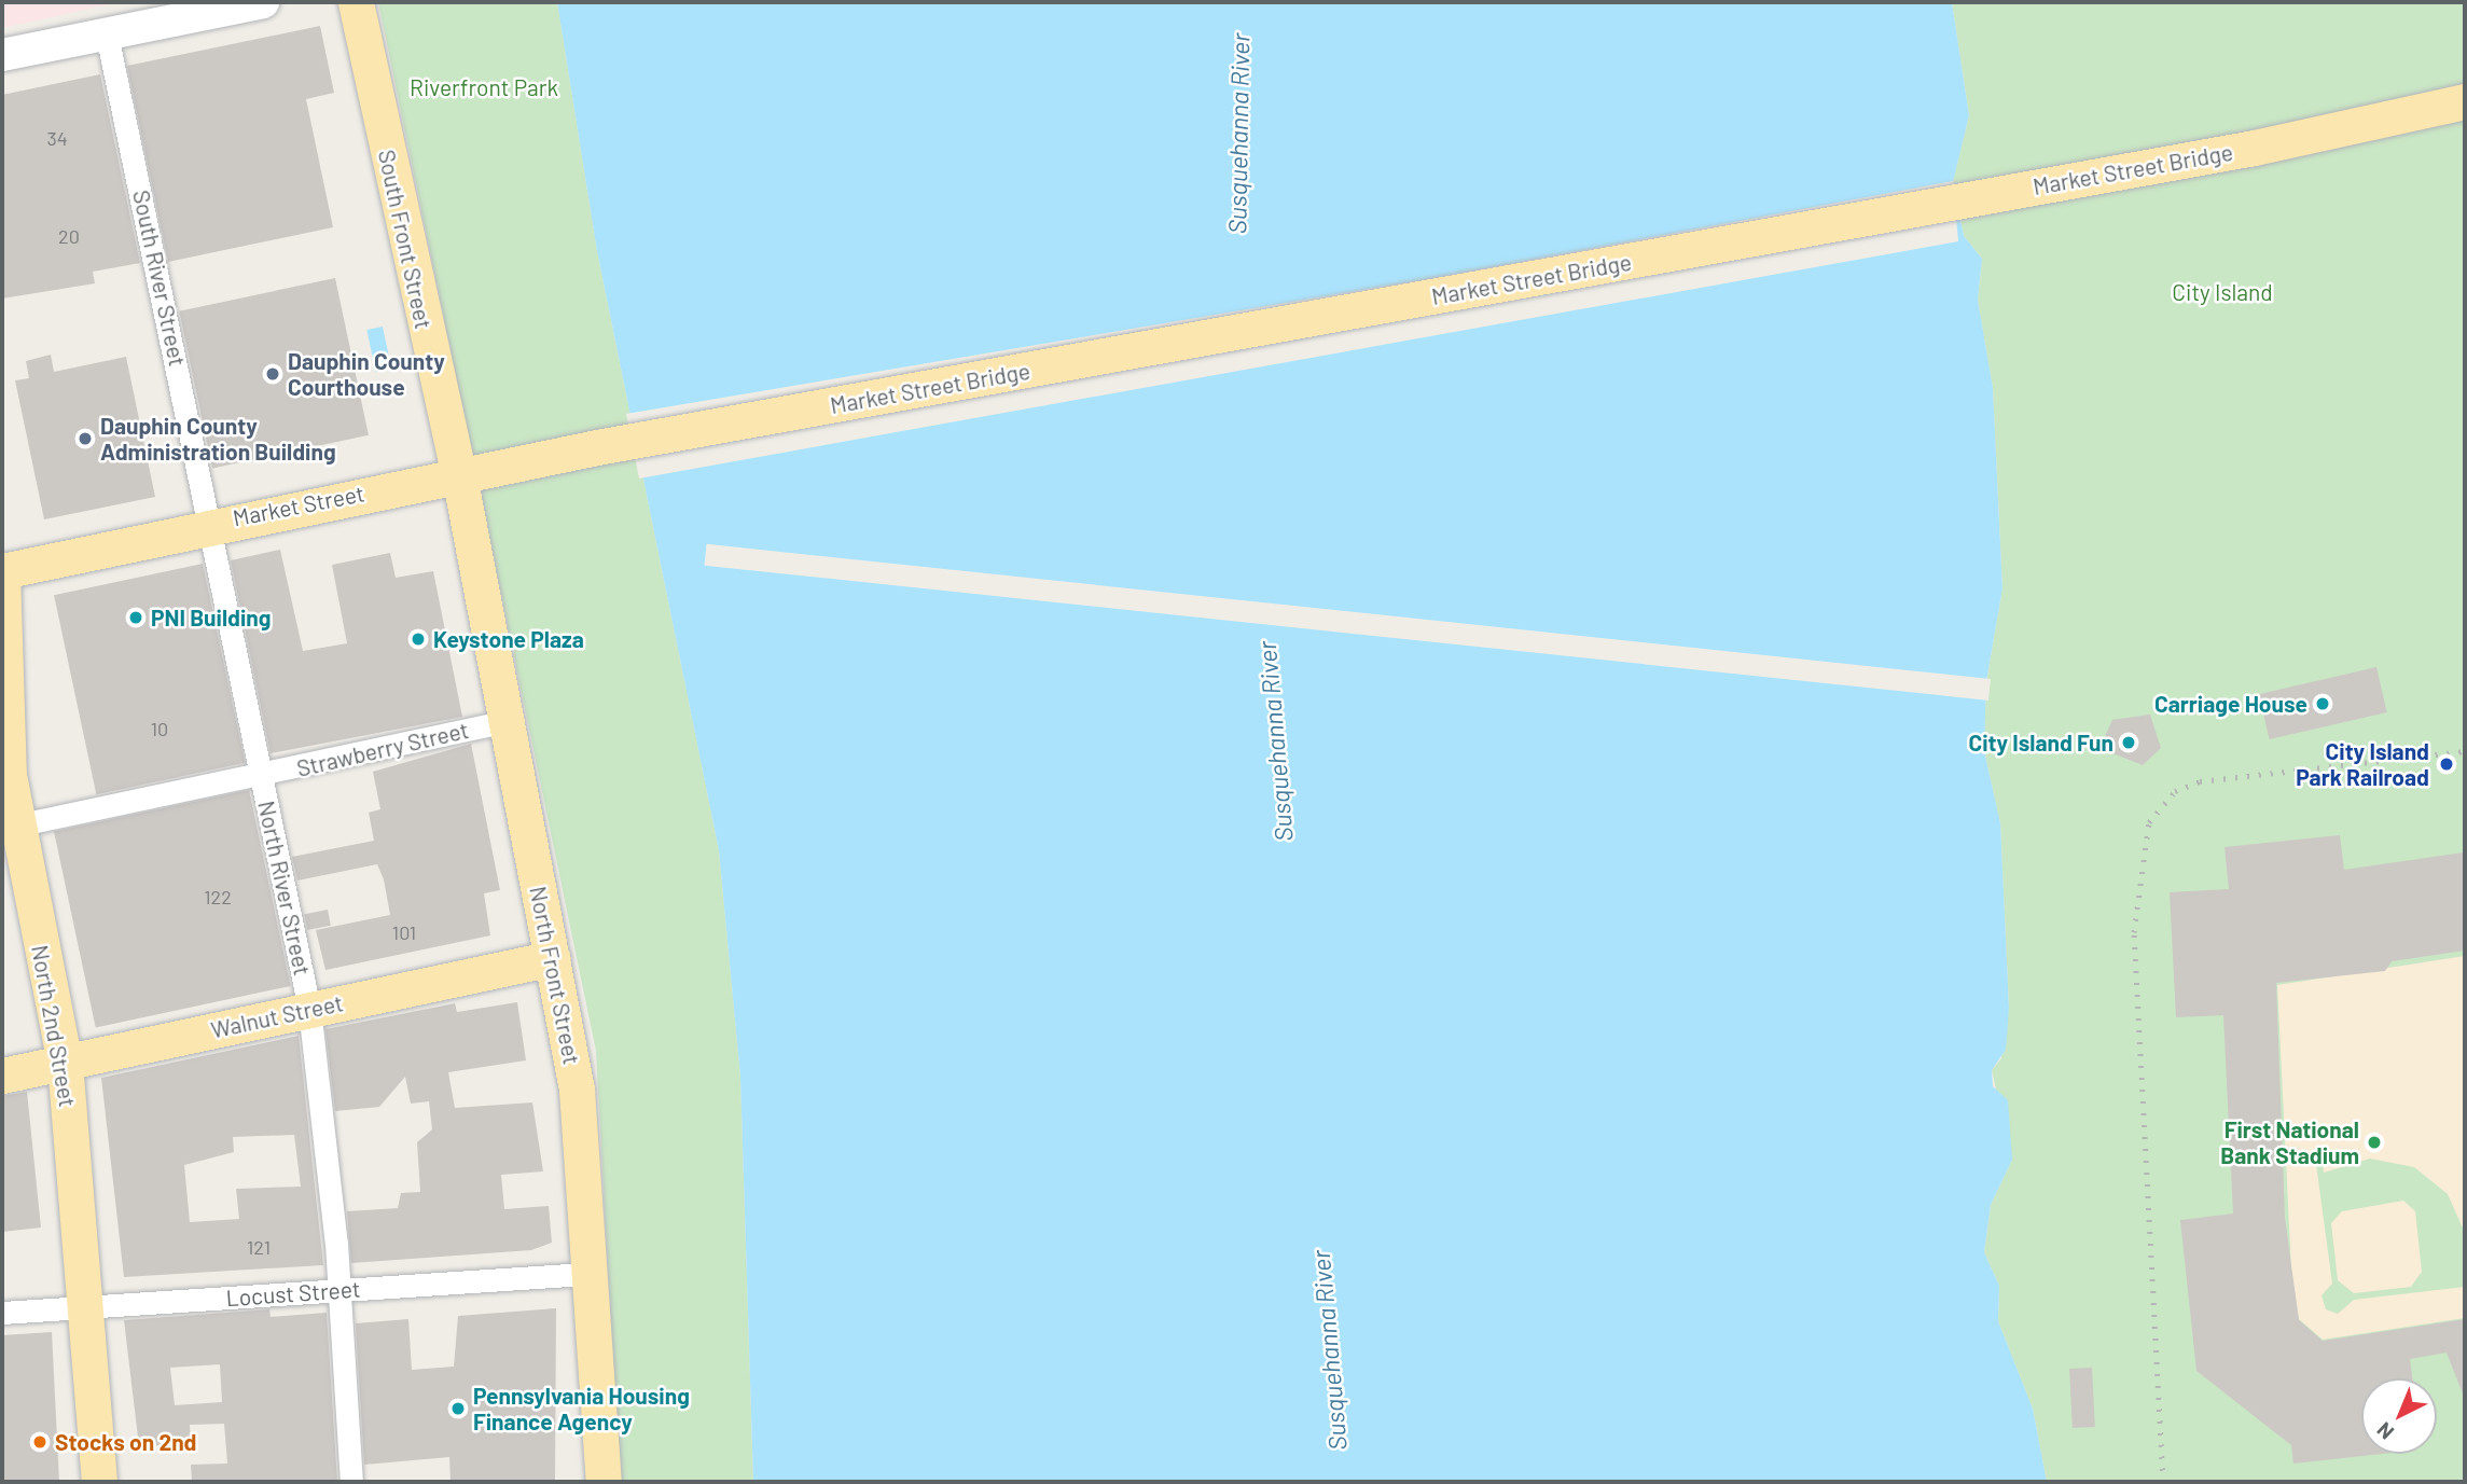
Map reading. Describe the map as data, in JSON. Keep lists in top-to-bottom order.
{
  "streets": {
    "main road": [
      "Market Street Bridge",
      "South Front Street",
      "Market Street",
      "North Front Street",
      "Walnut Street",
      "North 2nd Street"
    ],
    "street": [
      "South River Street",
      "Strawberry Street",
      "North River Street",
      "Locust Street"
    ]
  },
  "crossings": [
    ["Market Street Bridge", "Market Street"],
    ["South Front Street", "Market Street"],
    ["South Front Street", "North Front Street"],
    ["South River Street", "Market Street"],
    ["South River Street", "North River Street"],
    ["Market Street", "North River Street"],
    ["Market Street", "North Front Street"],
    ["Market Street", "North 2nd Street"],
    ["Strawberry Street", "North River Street"],
    ["Strawberry Street", "North Front Street"],
    ["Strawberry Street", "North 2nd Street"],
    ["North River Street", "Walnut Street"],
    ["North River Street", "Locust Street"],
    ["North Front Street", "Walnut Street"],
    ["North Front Street", "Locust Street"],
    ["Walnut Street", "North 2nd Street"],
    ["North 2nd Street", "Locust Street"]
  ],
  "water": ["Susquehanna River"],
  "parks": ["Riverfront Park", "City Island"],
  "places": [
    "Dauphin County Courthouse",
    "Dauphin County Administration Building",
    "PNI Building",
    "Keystone Plaza",
    "Carriage House",
    "City Island Fun",
    "City Island Park Railroad",
    "First National Bank Stadium",
    "Pennsylvania Housing Finance Agency",
    "Stocks on 2nd"
  ],
  "house_numbers": [
    "34",
    "20",
    "10",
    "122",
    "101",
    "121"
  ],
  "north": "bottom left"
}
